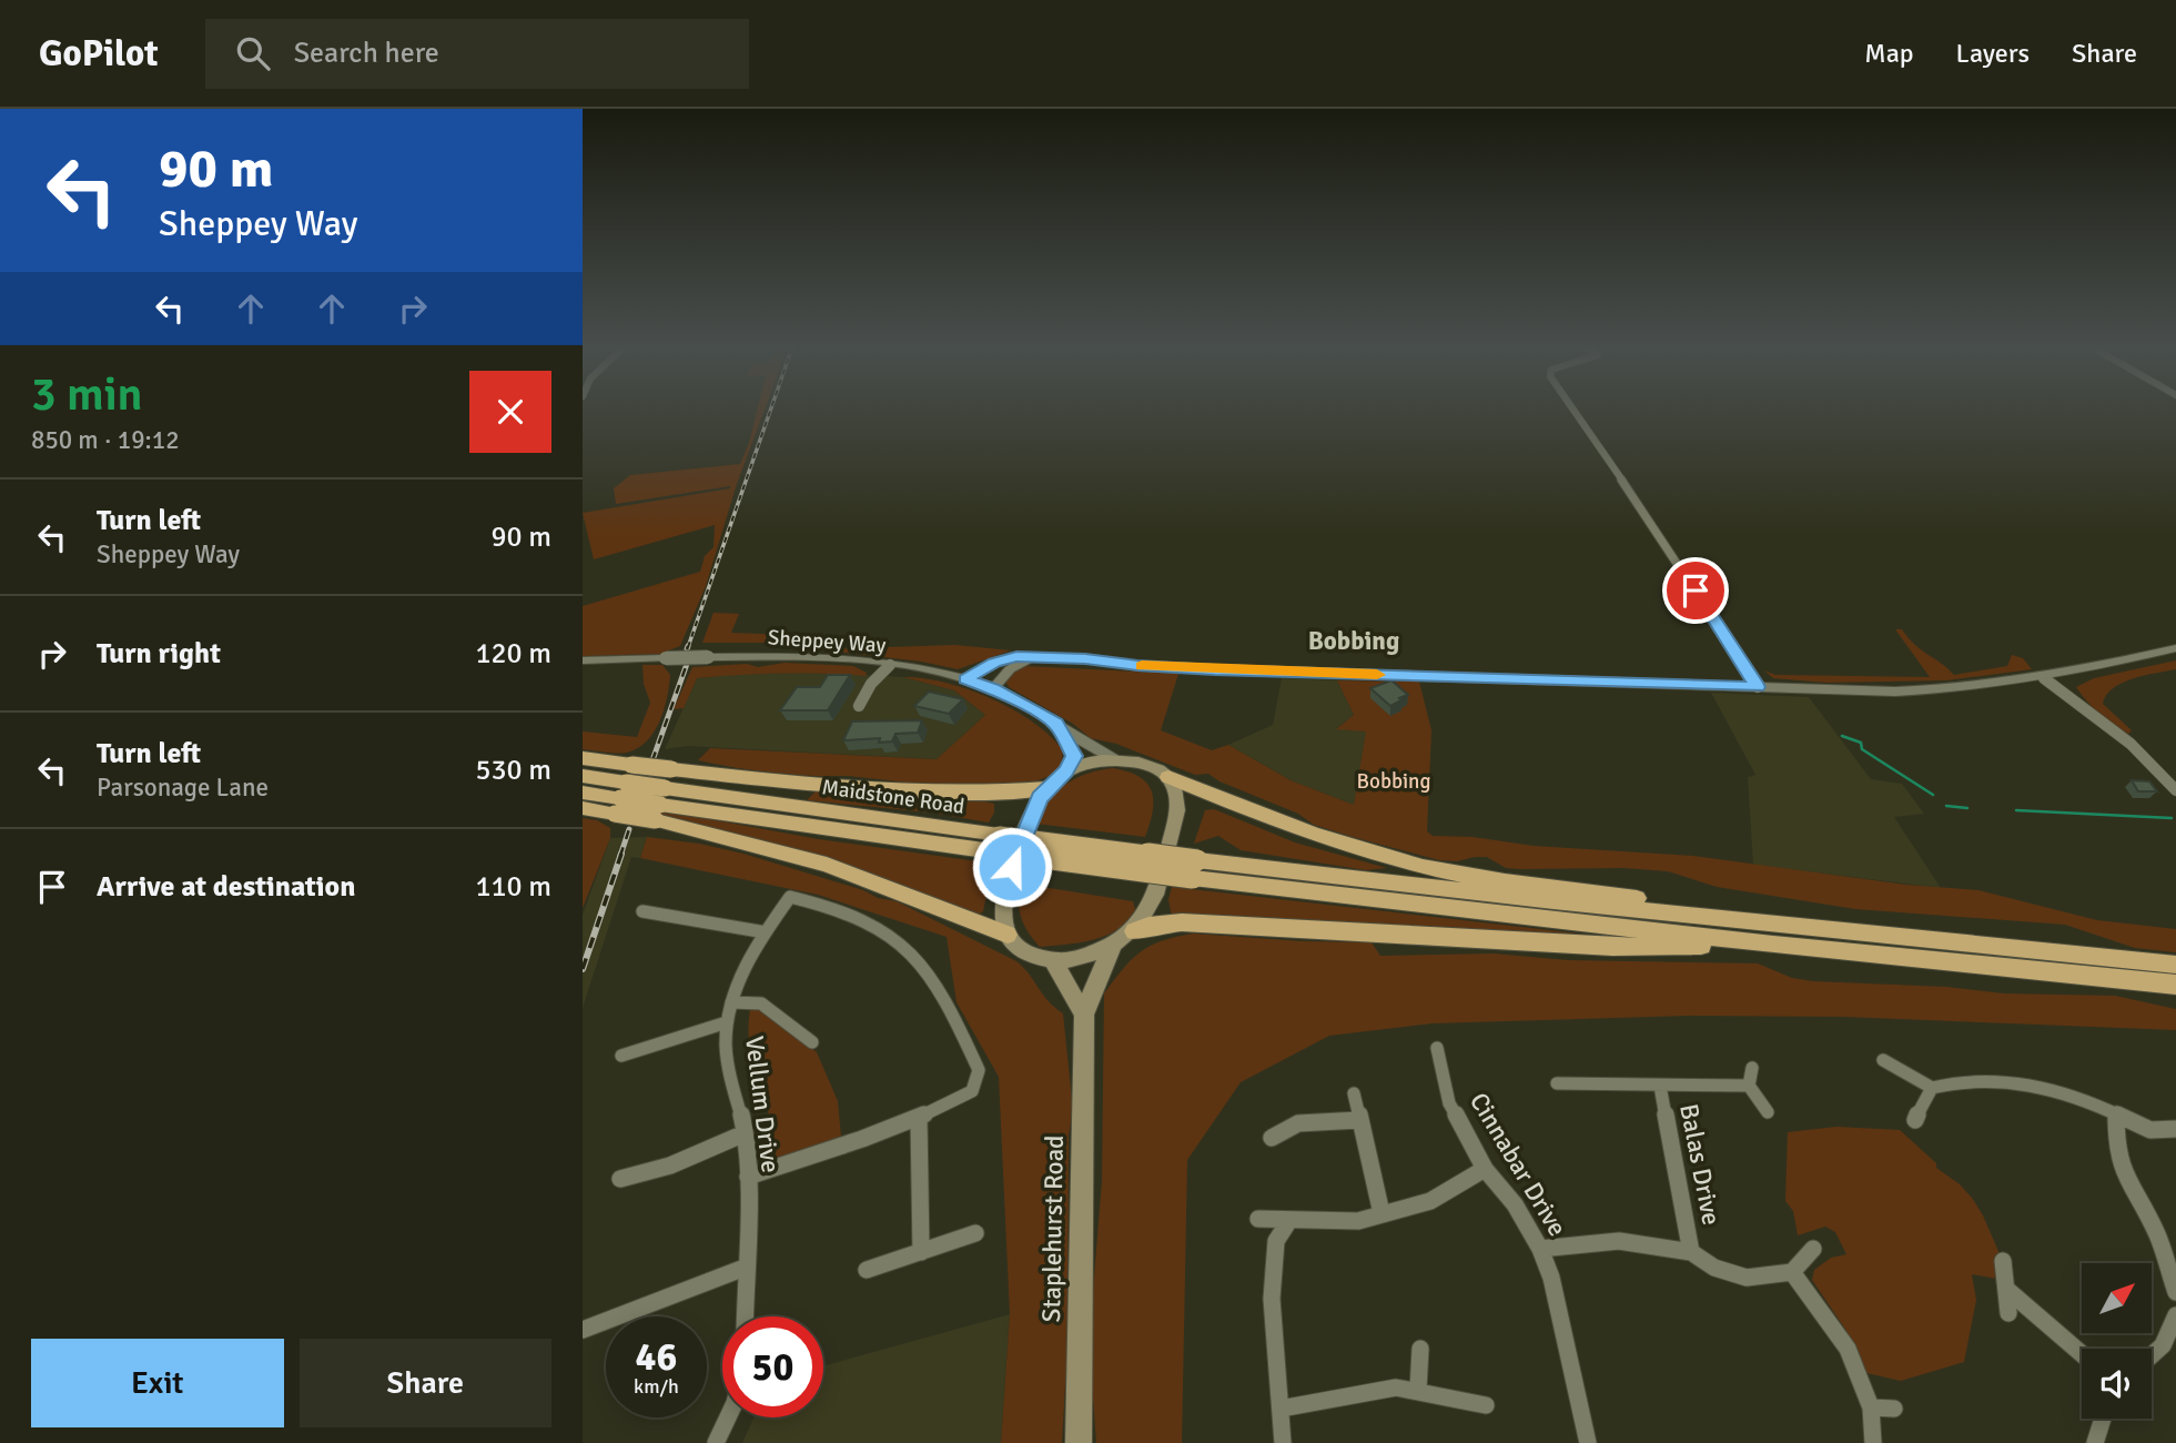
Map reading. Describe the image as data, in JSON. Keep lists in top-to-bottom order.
{
  "streets": {
    "highway": ["Maidstone Road"],
    "main road": ["Staplehurst Road"],
    "street": [
      "Sheppey Way",
      "Vellum Drive",
      "Cinnabar Drive",
      "Balas Drive"
    ]
  },
  "crossings": [
    ["Sheppey Way", "Staplehurst Road"],
    ["Cinnabar Drive", "Balas Drive"]
  ],
  "districts": ["Bobbing"],
  "parks": ["Bobbing"],
  "north": "top right",
  "page": {
    "header": "GoPilot",
    "search": "Search here",
    "nav": ["Map", "Layers", "Share"],
    "turn": ["90 m", "Sheppey Way"],
    "heading": ["3 min", "850 m · 19:12"],
    "list": [
      {
        "name": "Turn left",
        "note": "Sheppey Way",
        "value": "90 m"
      },
      {
        "name": "Turn right",
        "value": "120 m"
      },
      {
        "name": "Turn left",
        "note": "Parsonage Lane",
        "value": "530 m"
      },
      {
        "name": "Arrive at destination",
        "value": "110 m"
      }
    ],
    "speed": "46 km/h",
    "limit": "50",
    "buttons": ["Exit", "Share"]
  }
}
